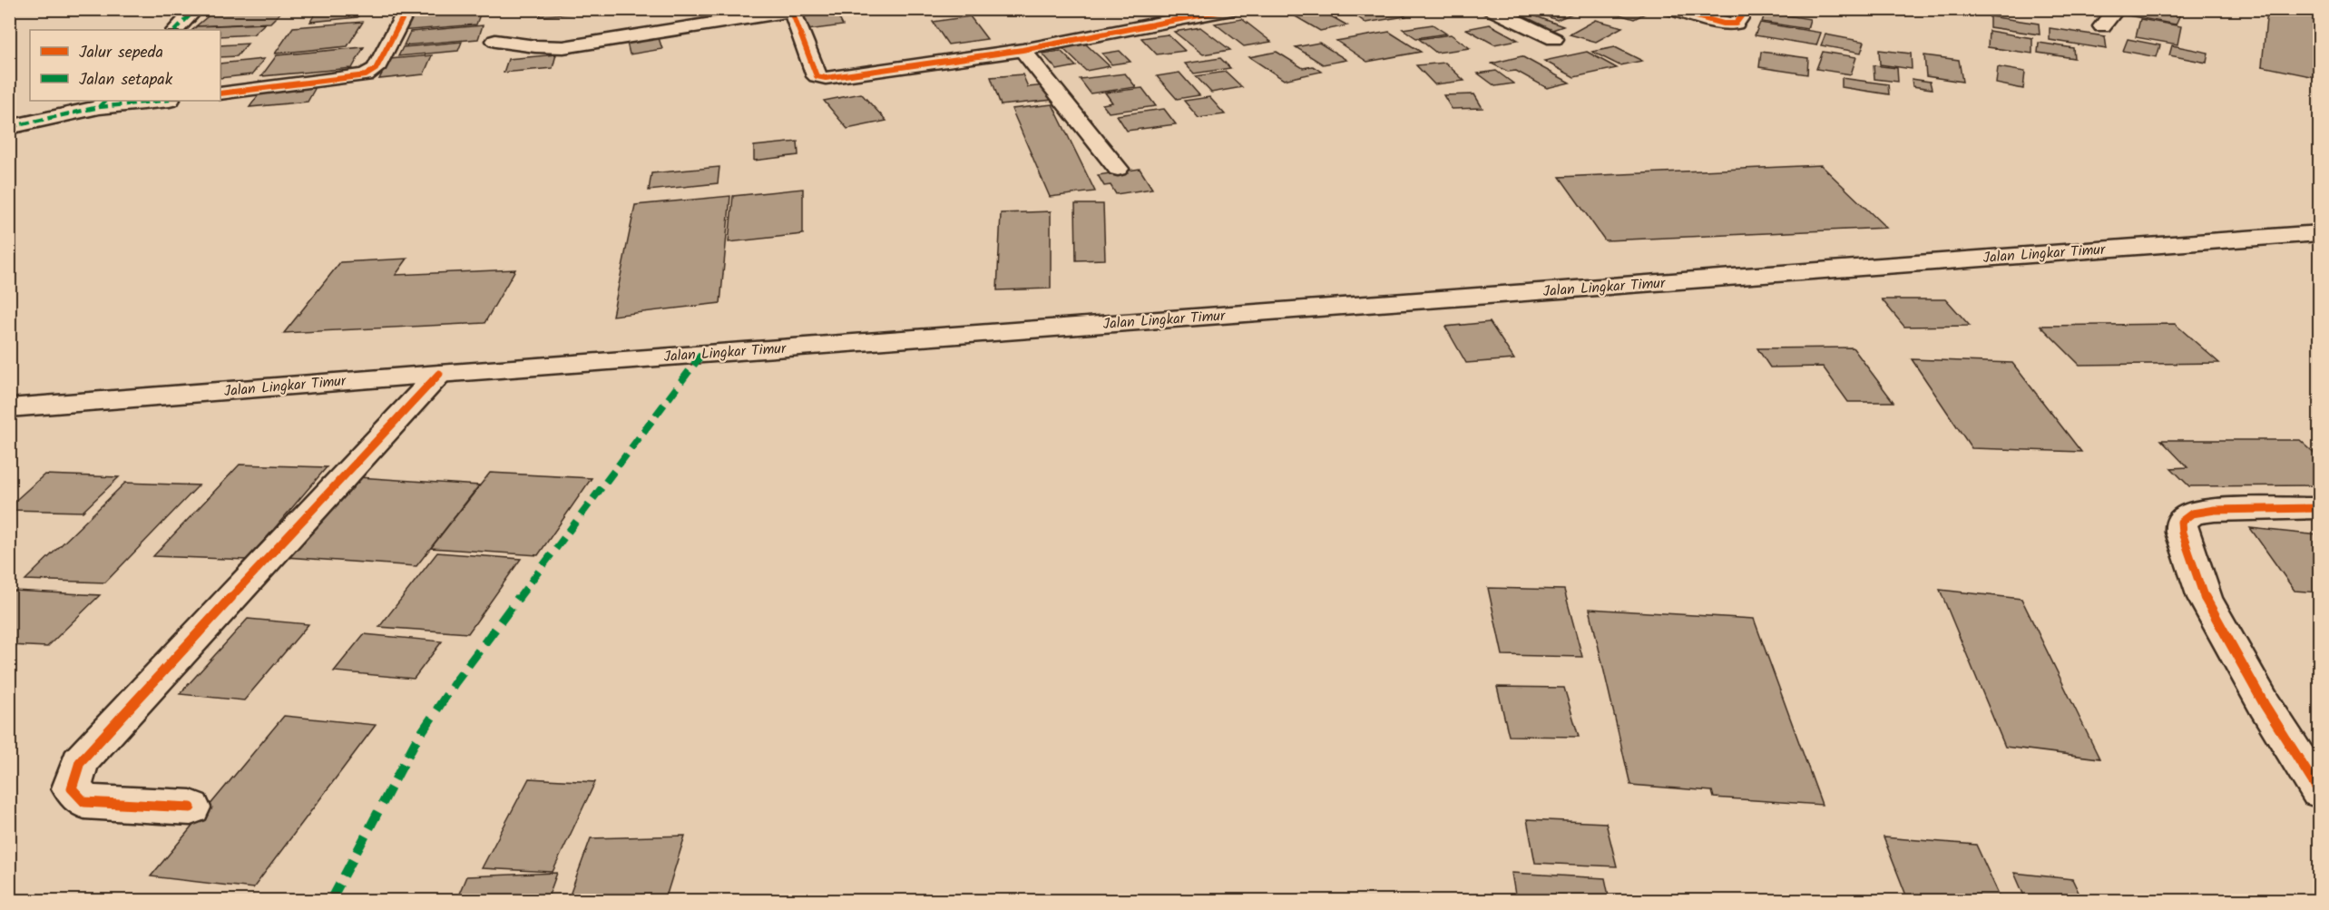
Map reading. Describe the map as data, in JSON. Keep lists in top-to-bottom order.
{
  "streets": {
    "main road": ["Jalan Lingkar Timur"]
  },
  "legend": ["Jalur sepeda", "Jalan setapak"]
}
